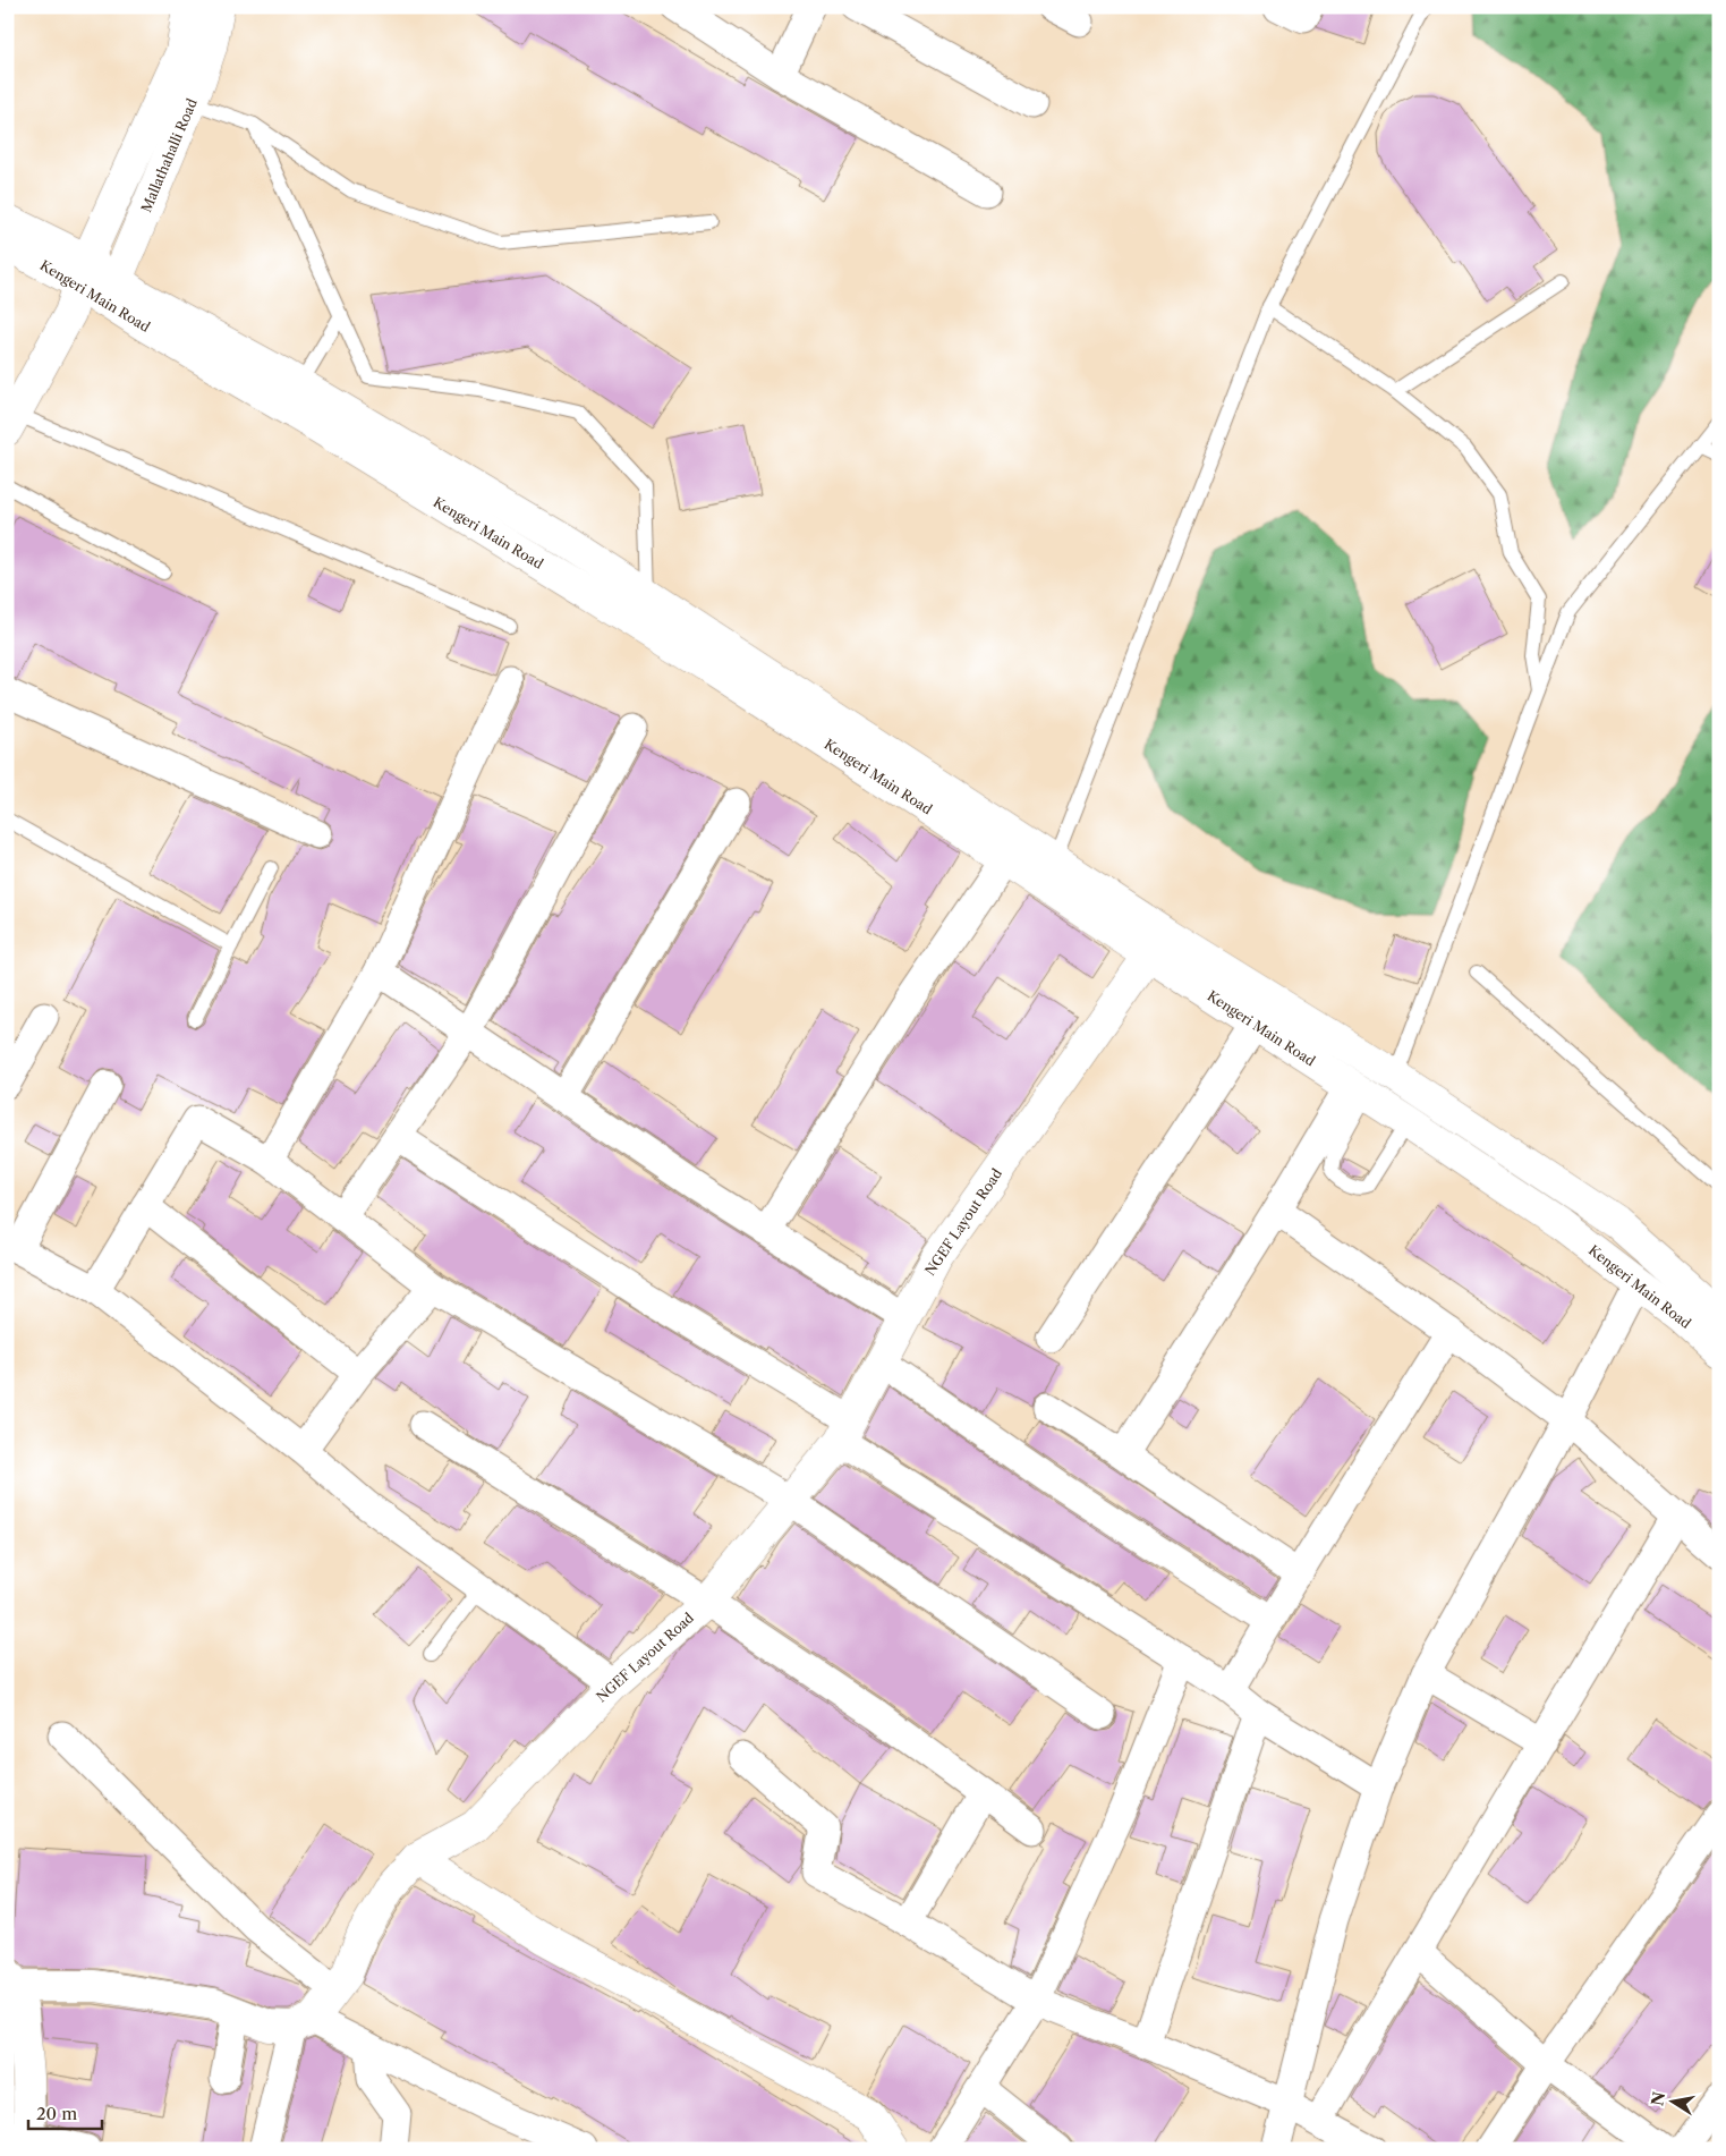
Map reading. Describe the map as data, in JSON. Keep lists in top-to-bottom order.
{
  "streets": {
    "main road": ["Mallathahalli Road", "Kengeri Main Road", "NGEF Layout Road"]
  },
  "crossings": [
    ["Mallathahalli Road", "Kengeri Main Road"],
    ["Kengeri Main Road", "NGEF Layout Road"]
  ],
  "scale_bar": "20 m",
  "north": "left"
}
